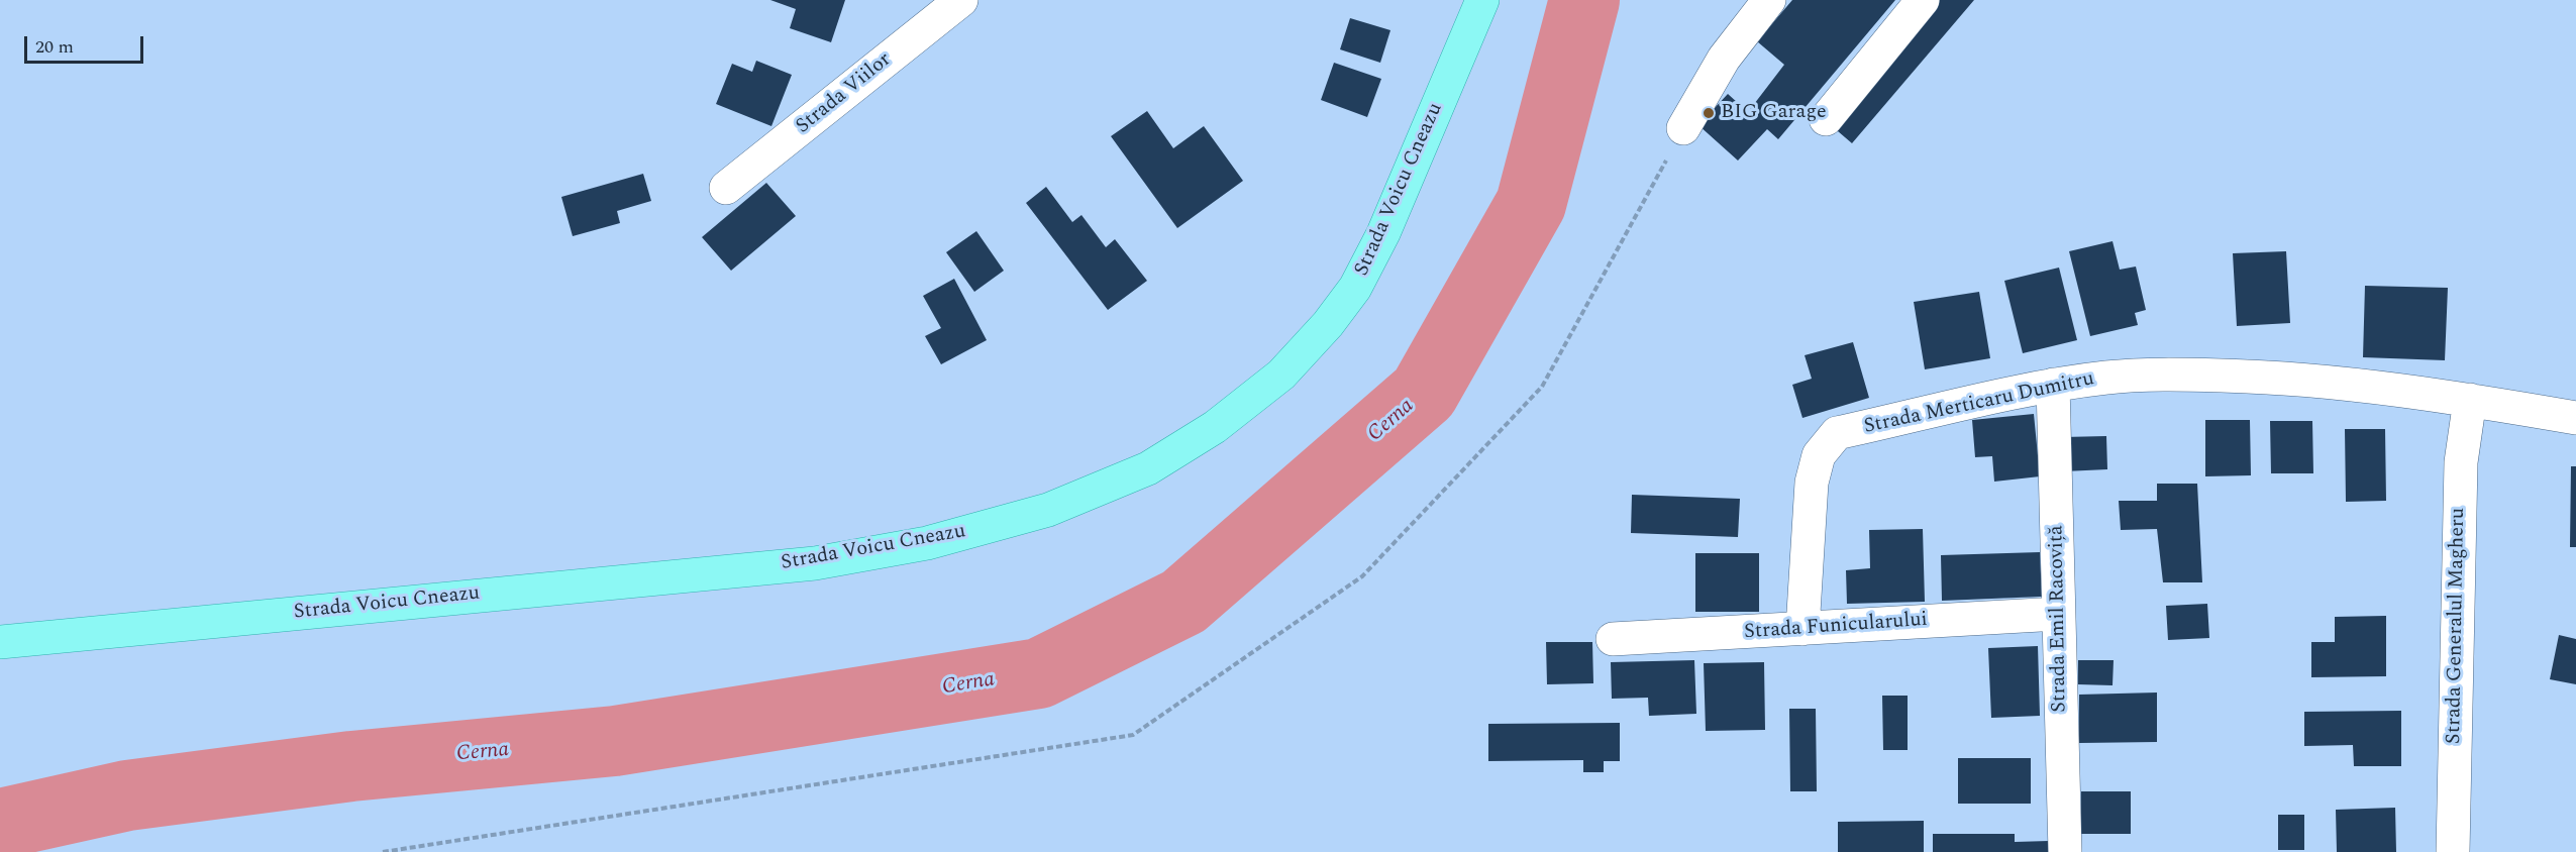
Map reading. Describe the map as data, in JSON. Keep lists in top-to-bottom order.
{
  "streets": {
    "main road": ["Strada Voicu Cneazu"],
    "street": [
      "Strada Viilor",
      "Strada Merticaru Dumitru",
      "Strada Emil Racoviță",
      "Strada Generalul Magheru",
      "Strada Funicularului"
    ]
  },
  "crossings": [
    ["Strada Merticaru Dumitru", "Strada Emil Racoviță"],
    ["Strada Merticaru Dumitru", "Strada Generalul Magheru"],
    ["Strada Merticaru Dumitru", "Strada Funicularului"],
    ["Strada Emil Racoviță", "Strada Funicularului"]
  ],
  "water": ["Cerna"],
  "places": ["BIG Garage"],
  "scale_bar": "20 m"
}
